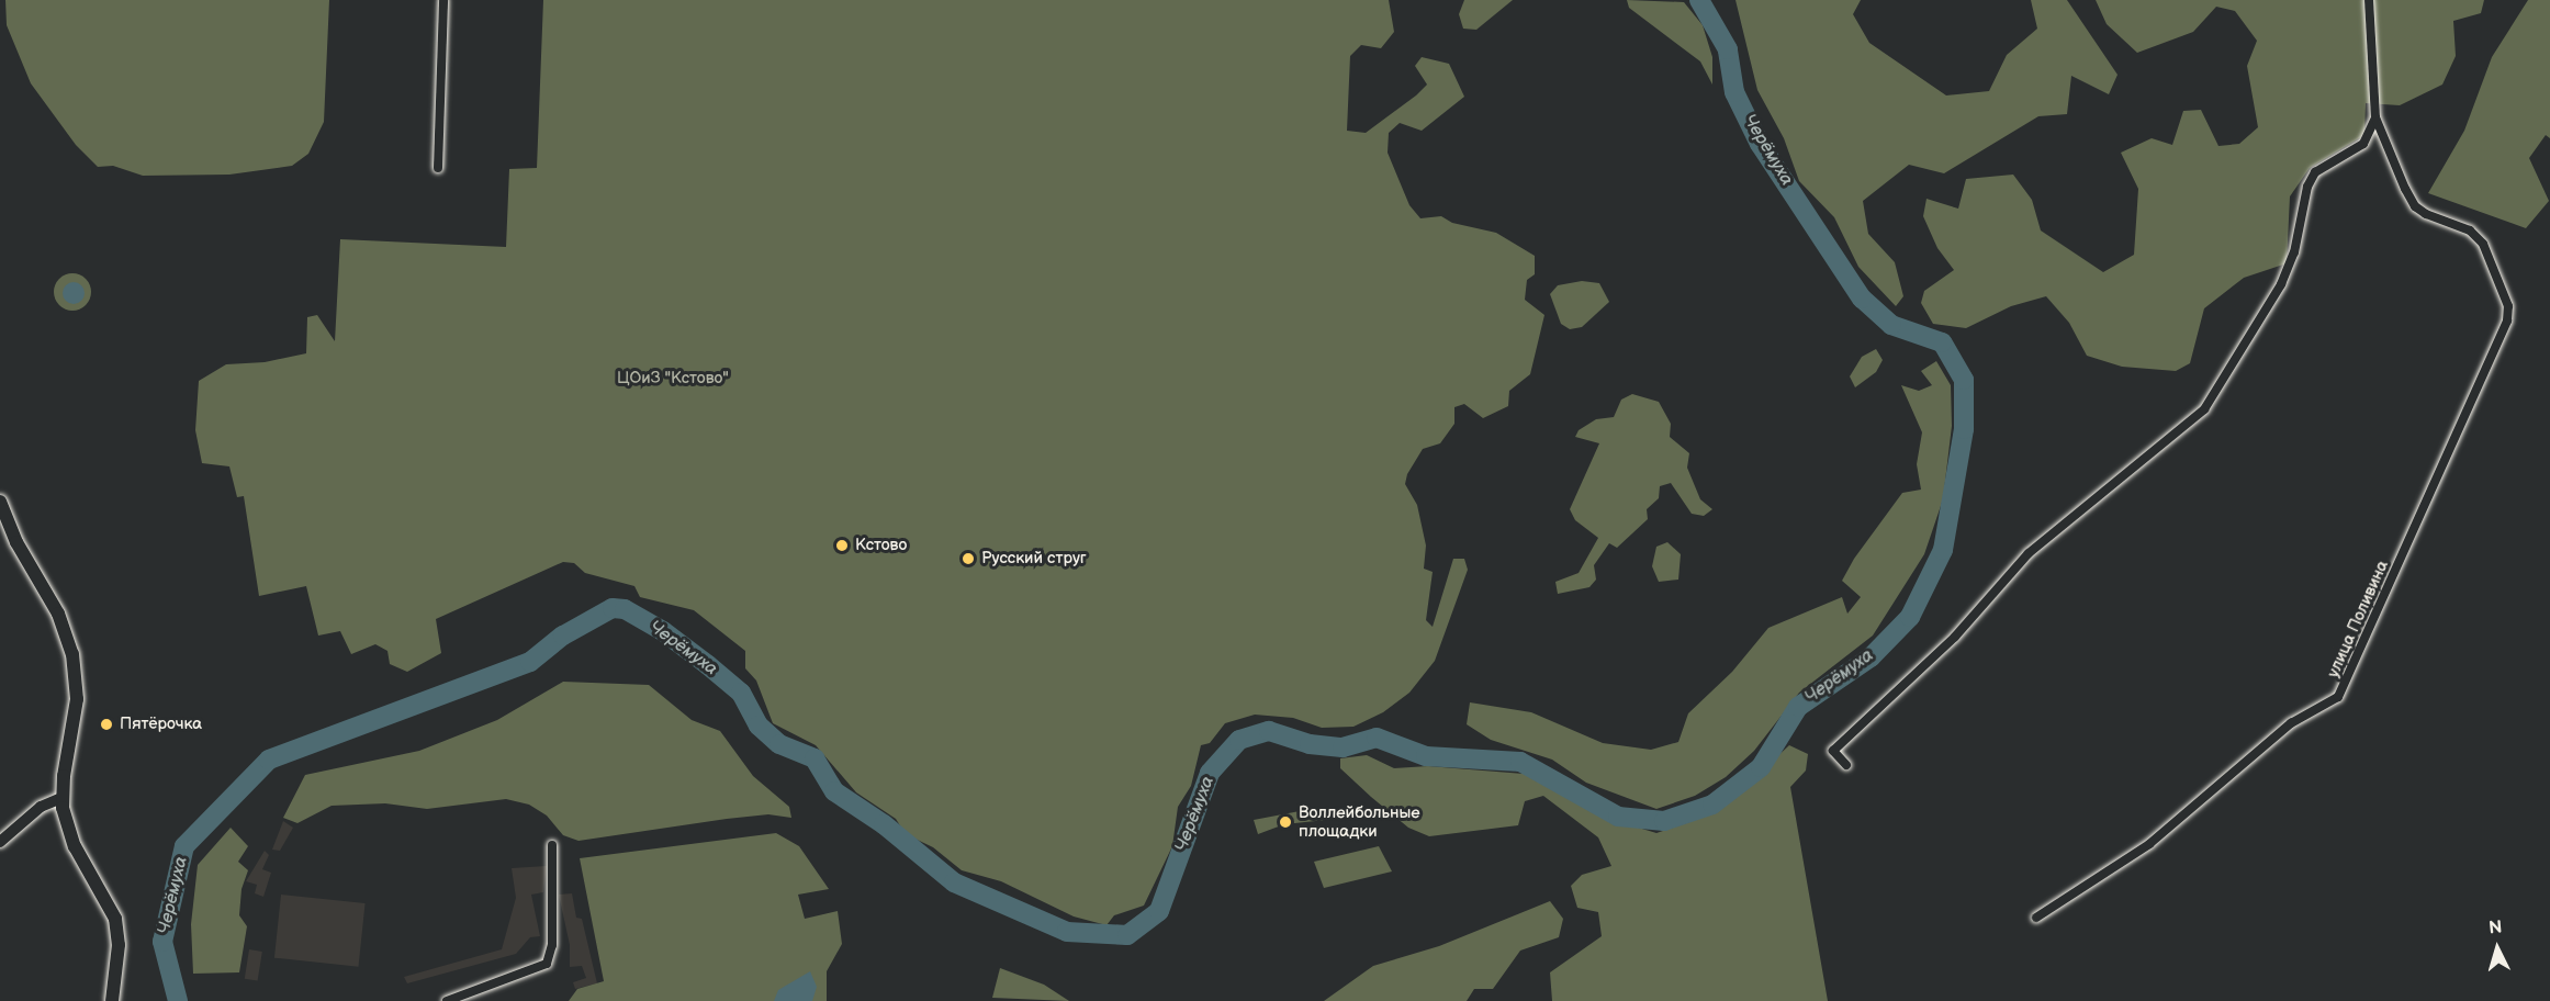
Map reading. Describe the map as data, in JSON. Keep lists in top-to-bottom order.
{
  "streets": {
    "street": ["улица Поливина"]
  },
  "water": ["Черёмуха"],
  "parks": ["ЦОиЗ \"Кстово\""],
  "places": [
    "Кстово",
    "Русский струг",
    "Пятёрочка",
    "Воллейбольные площадки"
  ],
  "north": "top"
}
